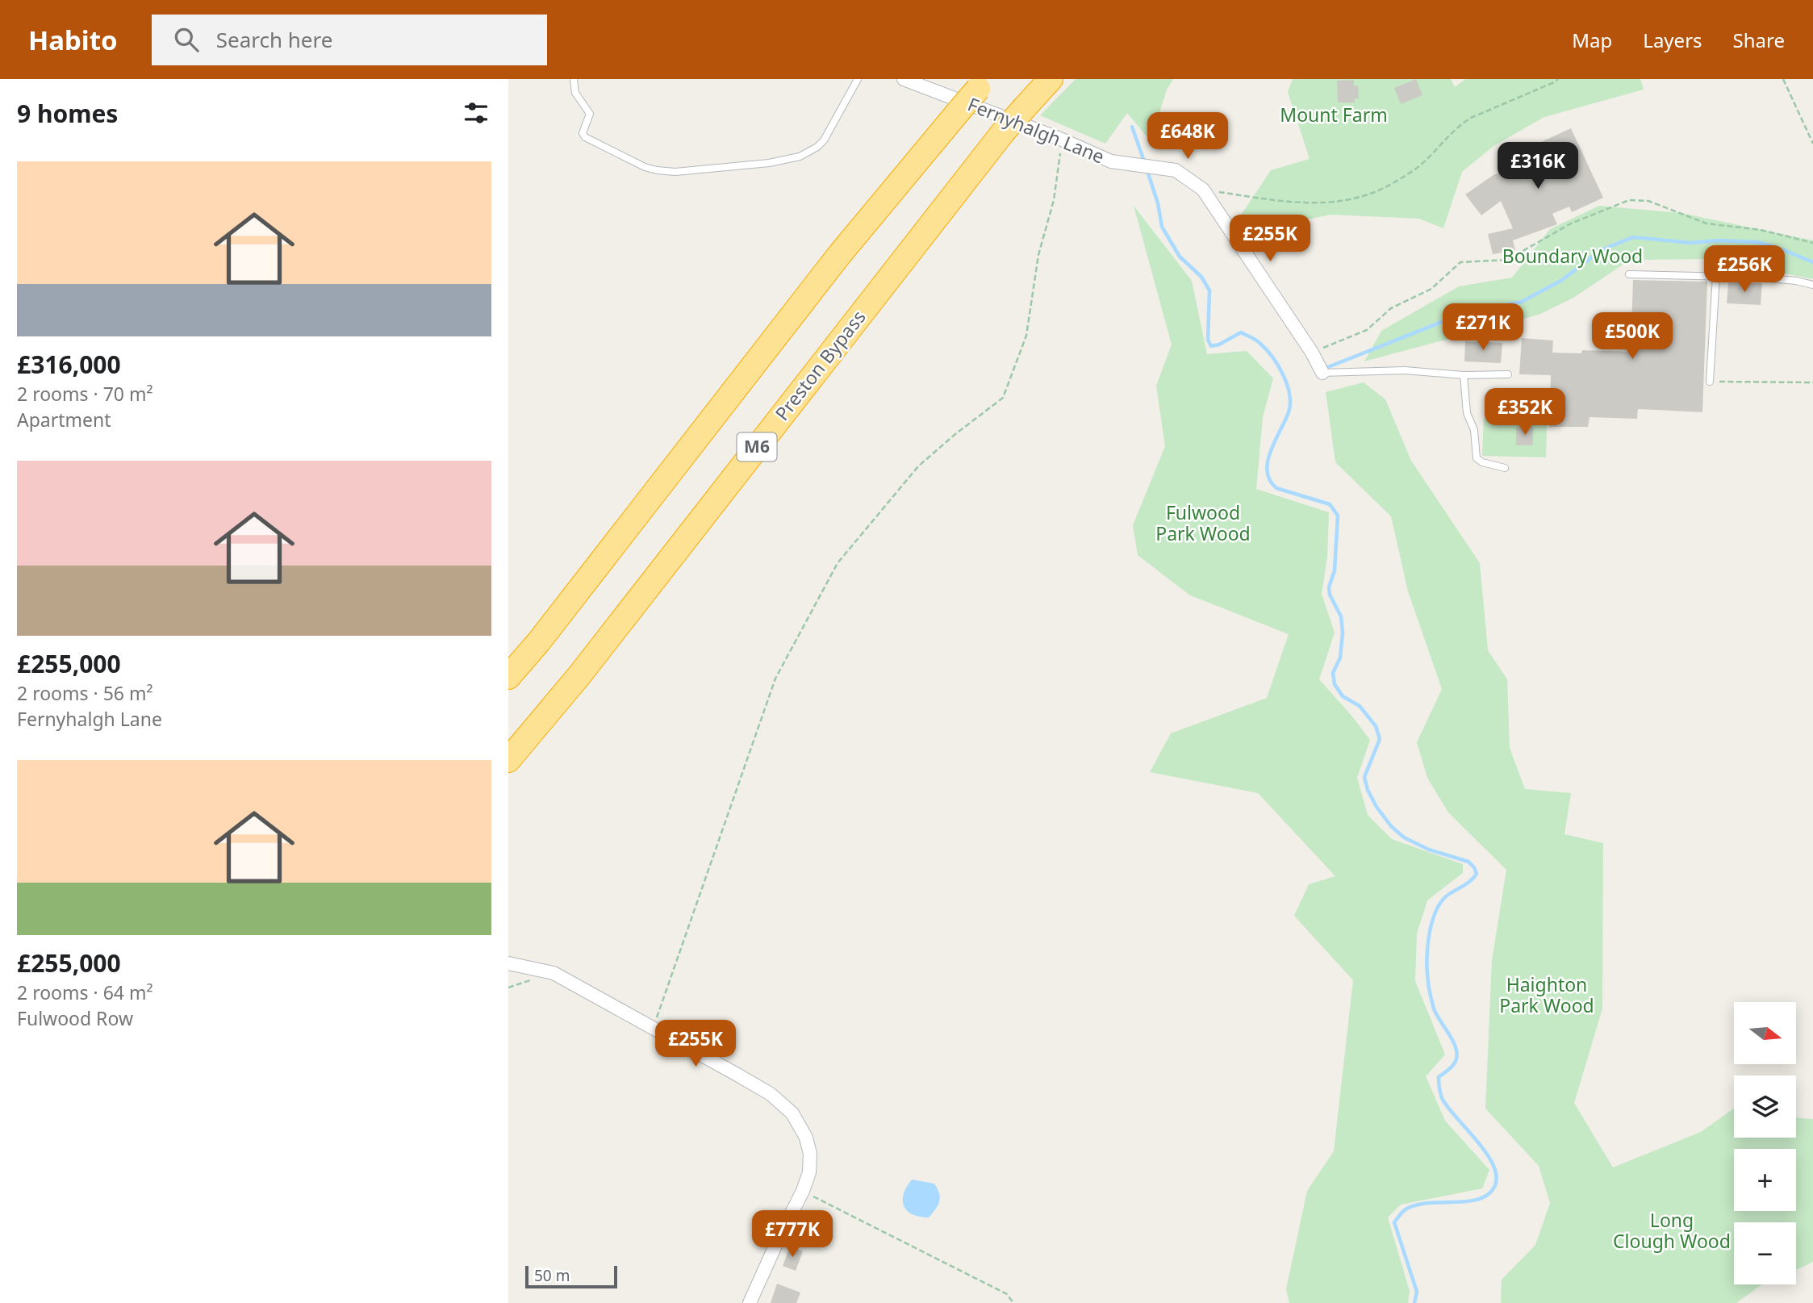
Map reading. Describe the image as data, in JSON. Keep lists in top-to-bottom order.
{
  "streets": {
    "highway": ["Preston Bypass", "M6"],
    "street": ["Fernyhalgh Lane"]
  },
  "parks": [
    "Mount Farm",
    "Boundary Wood",
    "Fulwood Park Wood",
    "Haighton Park Wood",
    "Long Clough Wood"
  ],
  "scale_bar": "50 m",
  "north": "right",
  "page": {
    "header": "Habito",
    "search": "Search here",
    "nav": ["Map", "Layers", "Share"],
    "heading": "9 homes",
    "price": [
      "£648K",
      "£316K",
      "£255K",
      "£256K",
      "£271K",
      "£500K",
      "£352K",
      "£255K",
      "£777K"
    ],
    "list": [
      {
        "name": "£316,000",
        "note": "2 rooms · 70 m² · Apartment"
      },
      {
        "name": "£255,000",
        "note": "2 rooms · 56 m² · Fernyhalgh Lane"
      },
      {
        "name": "£255,000",
        "note": "2 rooms · 64 m² · Fulwood Row"
      }
    ],
    "map_buttons": ["+", "−"],
    "scale": "50 m"
  }
}
